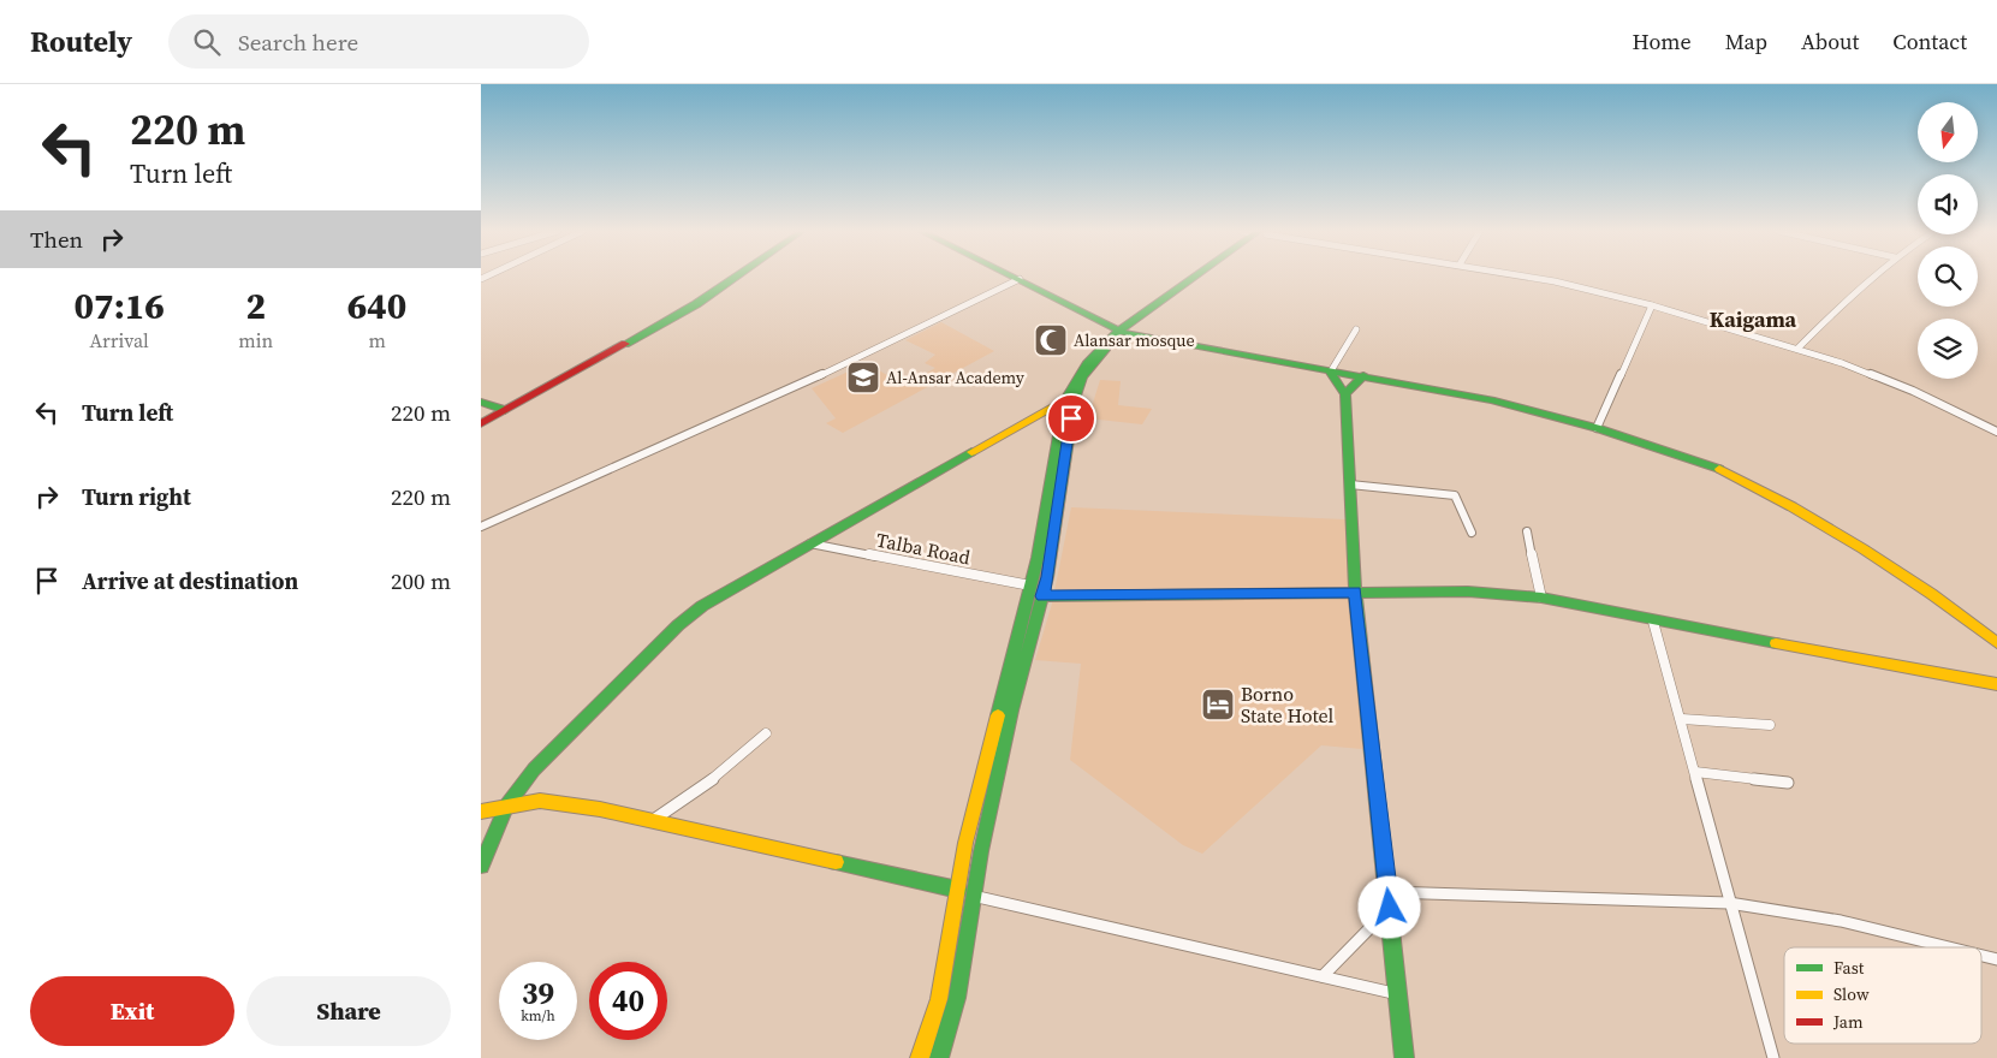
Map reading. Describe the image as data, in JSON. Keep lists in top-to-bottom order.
{
  "streets": {
    "street": ["Talba Road"]
  },
  "districts": ["Kaigama"],
  "places": {
    "mosque": ["Alansar mosque"],
    "school or university": ["Al-Ansar Academy"],
    "hotel": ["Borno State Hotel"]
  },
  "legend": ["Fast", "Slow", "Jam"],
  "north": "bottom",
  "page": {
    "header": "Routely",
    "search": "Search here",
    "nav": [
      "Home",
      "Map",
      "About",
      "Contact"
    ],
    "turn": ["220 m", "Turn left"],
    "then": "Then",
    "eta": [
      "07:16",
      "Arrival",
      "2",
      "min",
      "640",
      "m"
    ],
    "list": [
      {
        "name": "Turn left",
        "value": "220 m"
      },
      {
        "name": "Turn right",
        "value": "220 m"
      },
      {
        "name": "Arrive at destination",
        "value": "200 m"
      }
    ],
    "speed": "39 km/h",
    "limit": "40",
    "buttons": ["Exit", "Share"]
  }
}
